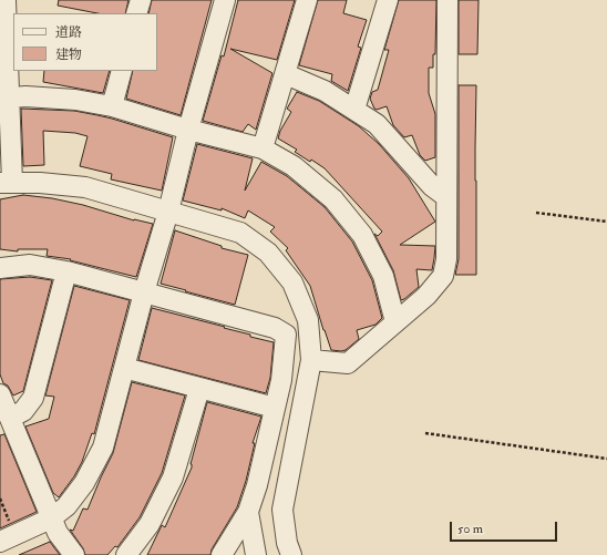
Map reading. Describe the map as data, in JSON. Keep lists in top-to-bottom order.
{
  "legend": ["道路", "建物"],
  "scale_bar": "50 m"
}
